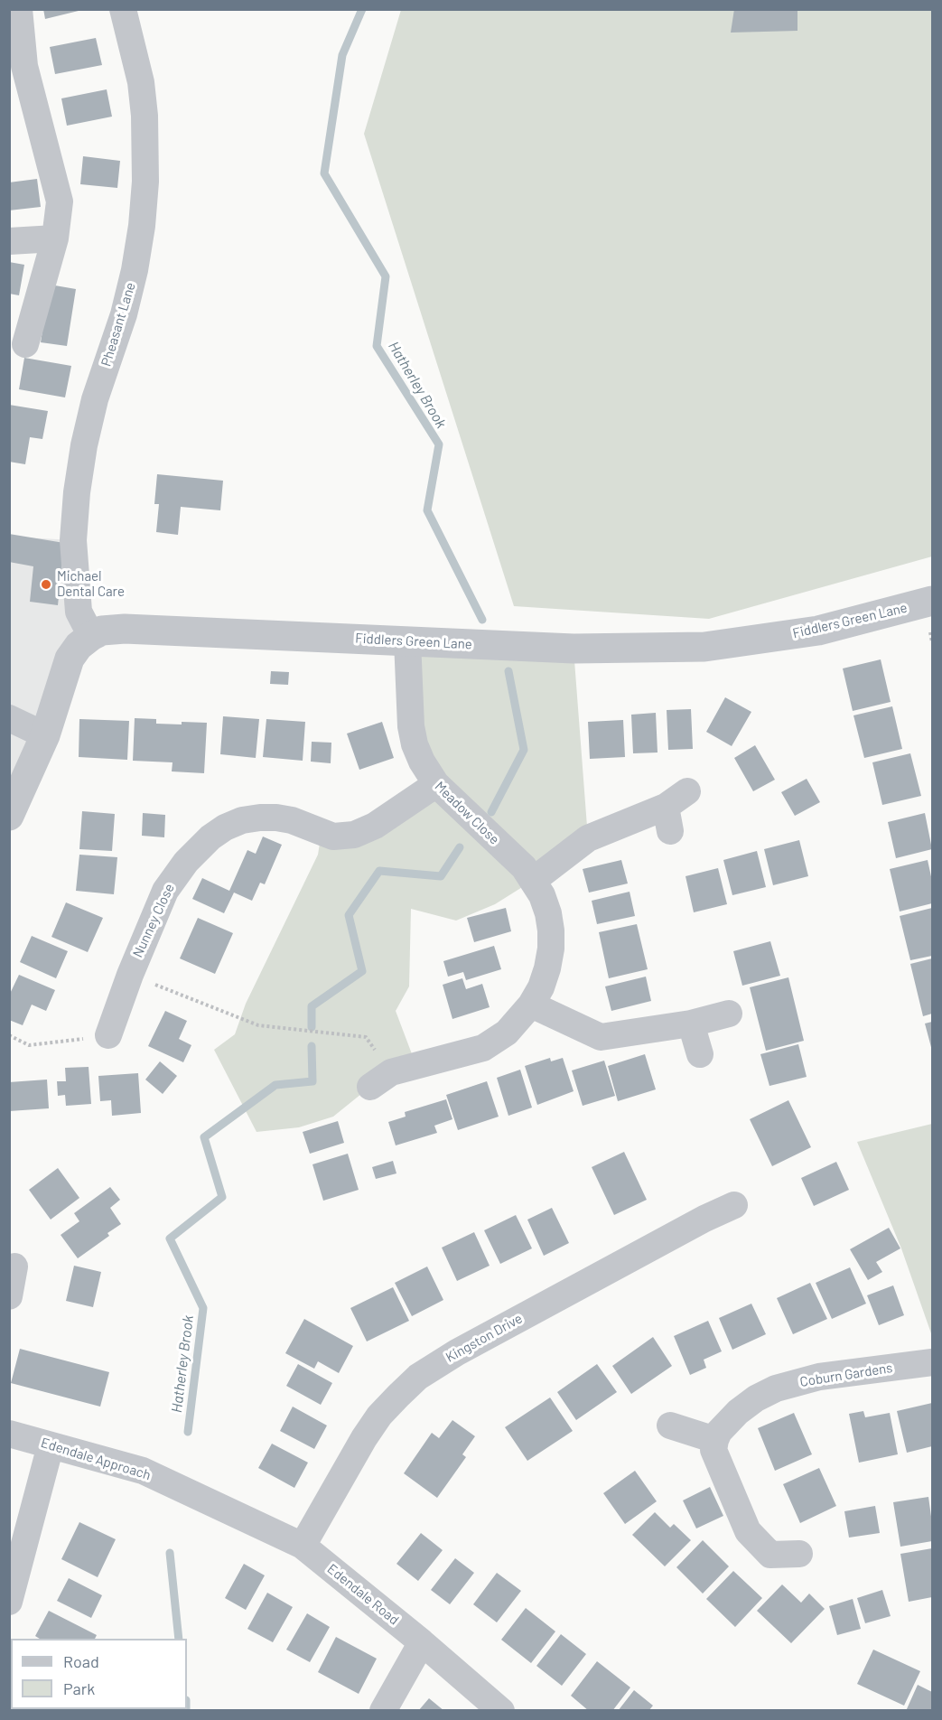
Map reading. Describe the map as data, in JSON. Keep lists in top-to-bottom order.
{
  "streets": {
    "street": [
      "Pheasant Lane",
      "Fiddlers Green Lane",
      "Meadow Close",
      "Nunney Close",
      "Kingston Drive",
      "Coburn Gardens",
      "Edendale Approach",
      "Edendale Road"
    ]
  },
  "crossings": [
    ["Pheasant Lane", "Fiddlers Green Lane"],
    ["Fiddlers Green Lane", "Meadow Close"],
    ["Meadow Close", "Nunney Close"],
    ["Kingston Drive", "Edendale Road"],
    ["Edendale Approach", "Edendale Road"]
  ],
  "water": ["Hatherley Brook"],
  "places": ["Michael Dental Care"],
  "legend": ["Road", "Park"]
}
